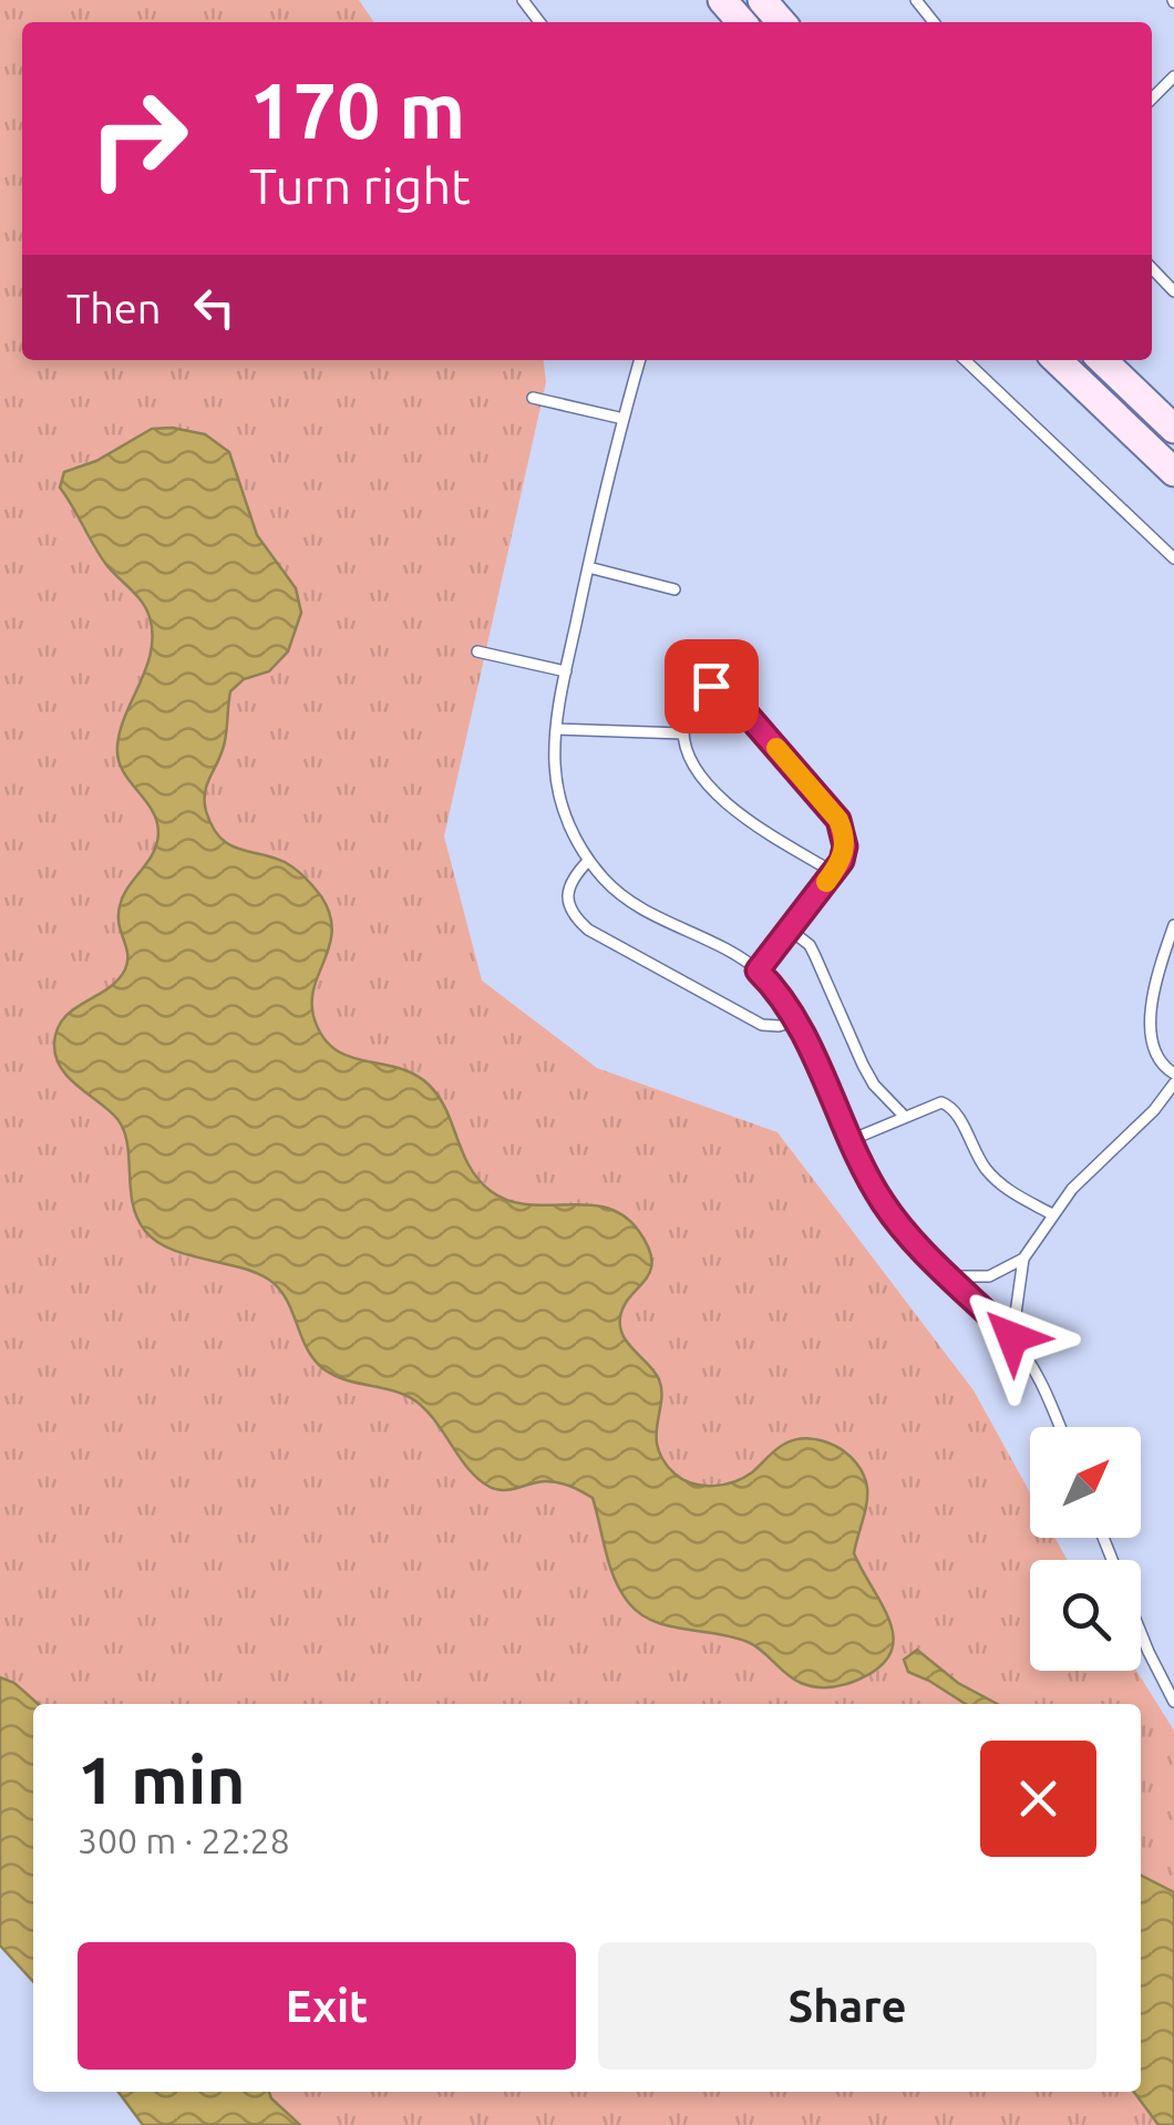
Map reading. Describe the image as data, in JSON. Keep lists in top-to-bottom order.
{
  "north": "top right",
  "page": {
    "turn": ["170 m", "Turn right"],
    "then": "Then",
    "heading": ["1 min", "300 m · 22:28"],
    "buttons": ["Exit", "Share"]
  }
}
